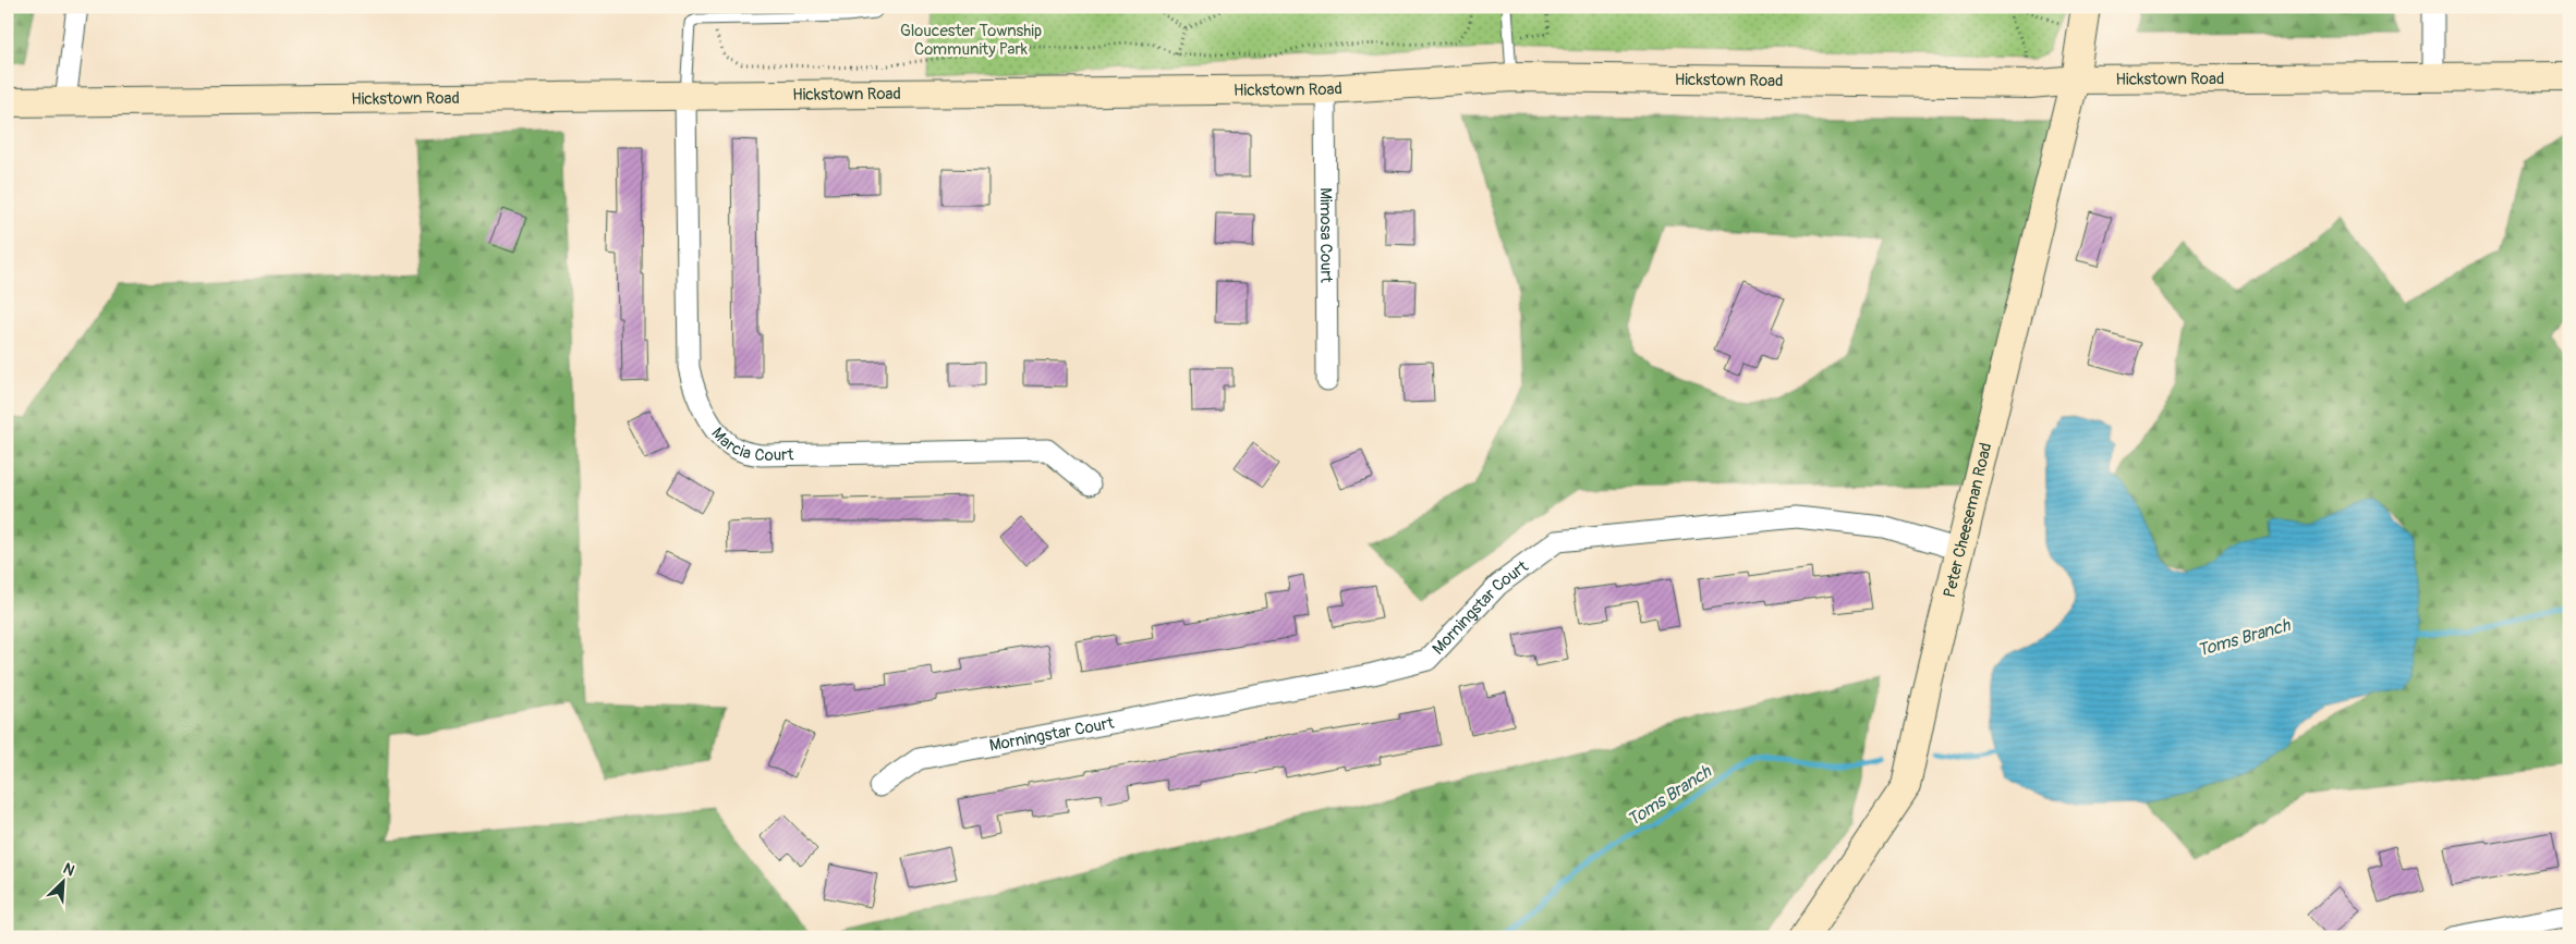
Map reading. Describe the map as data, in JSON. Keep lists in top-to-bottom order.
{
  "streets": {
    "street": [
      "Hickstown Road",
      "Mimosa Court",
      "Marcia Court",
      "Peter Cheeseman Road",
      "Morningstar Court"
    ]
  },
  "crossings": [
    ["Hickstown Road", "Mimosa Court"],
    ["Hickstown Road", "Marcia Court"],
    ["Hickstown Road", "Peter Cheeseman Road"],
    ["Peter Cheeseman Road", "Morningstar Court"]
  ],
  "water": ["Toms Branch"],
  "parks": ["Gloucester Township Community Park"],
  "north": "top right"
}
